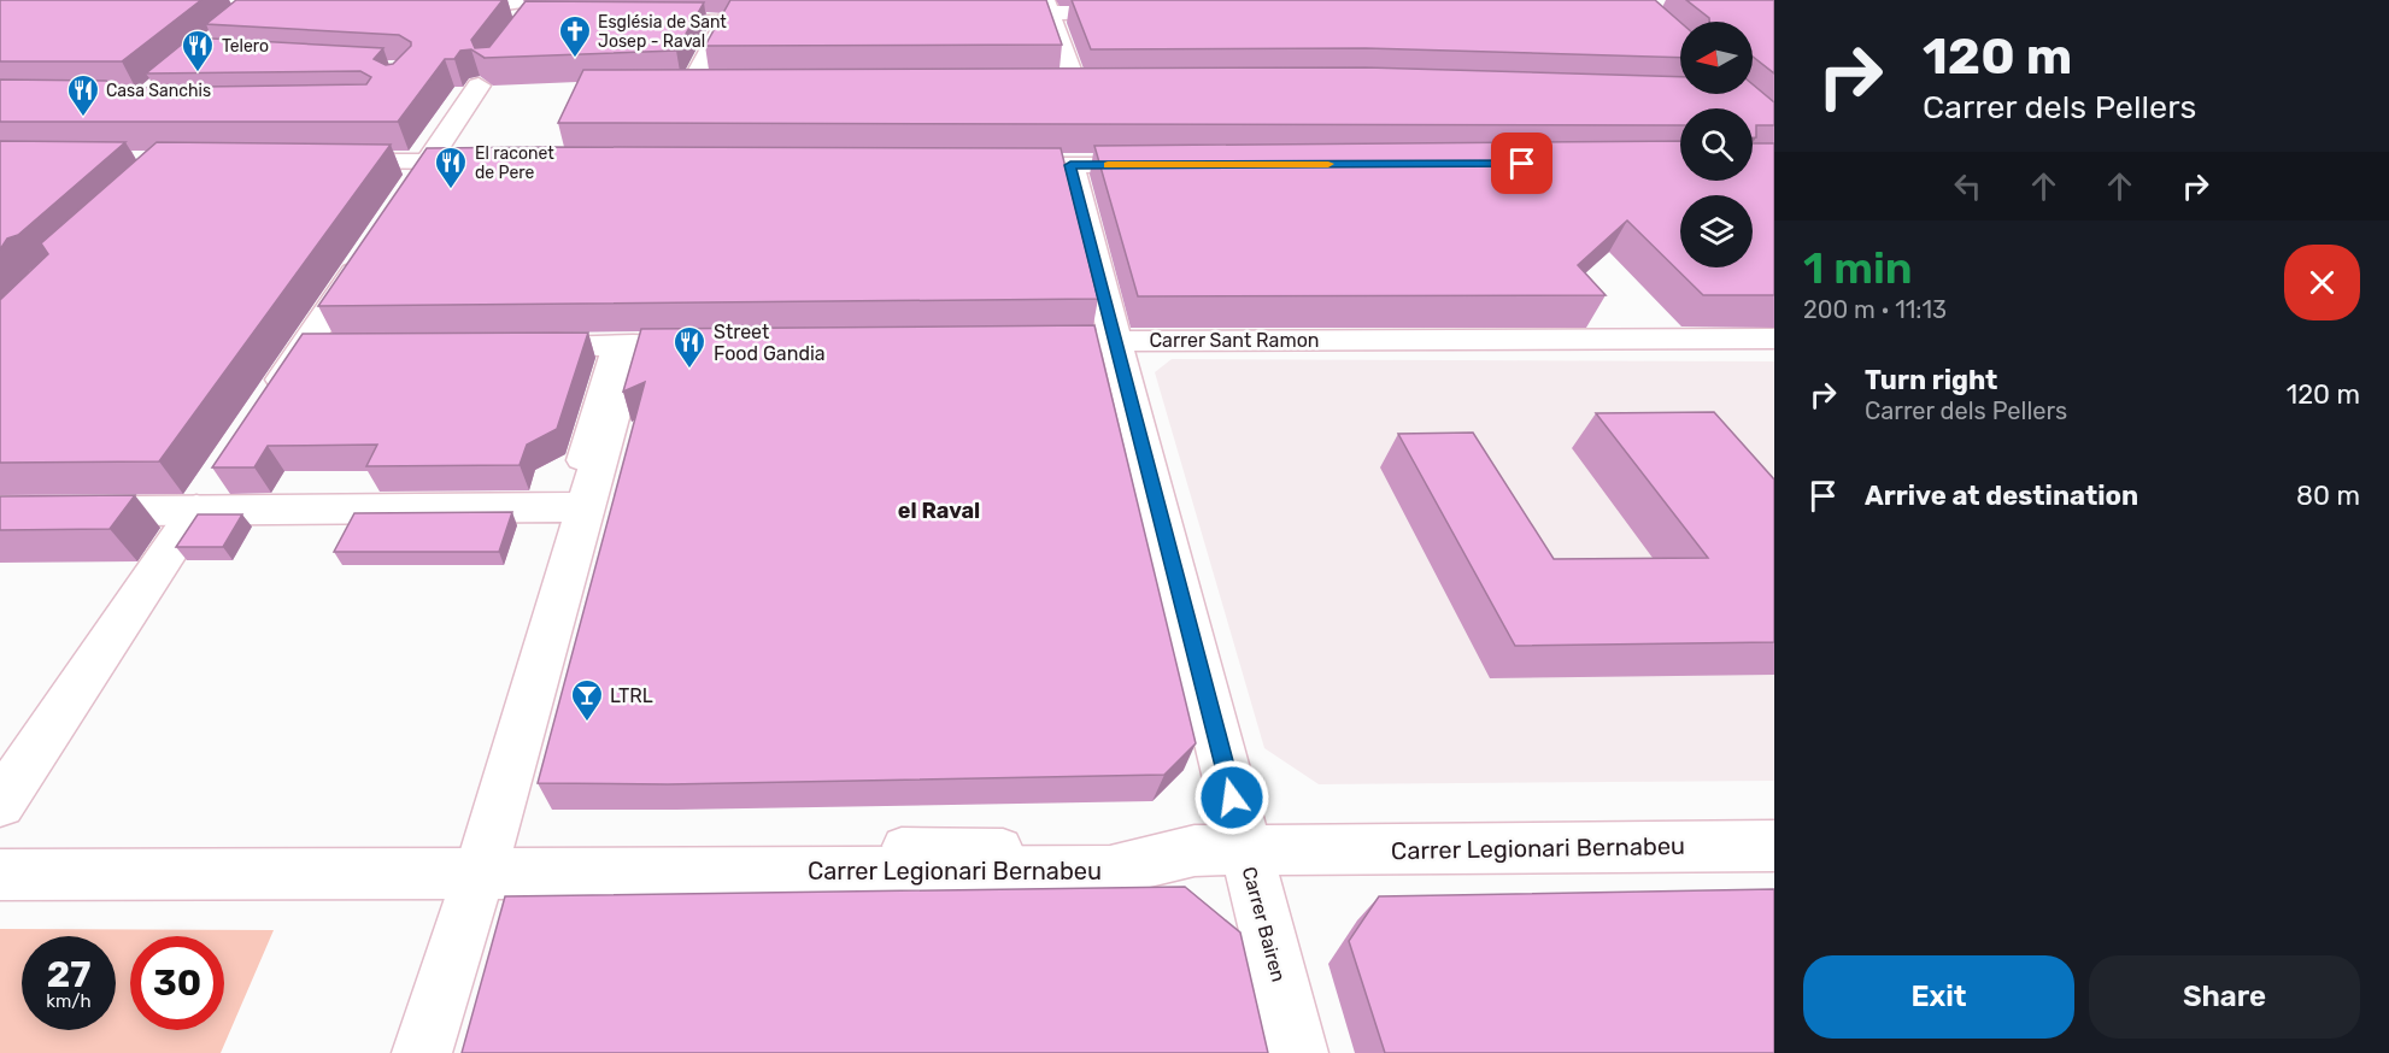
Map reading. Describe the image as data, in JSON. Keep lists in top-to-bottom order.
{
  "streets": {
    "street": ["Carrer Sant Ramon", "Carrer Legionari Bernabeu", "Carrer Bairen"]
  },
  "crossings": [
    ["Carrer Sant Ramon", "Carrer Bairen"],
    ["Carrer Legionari Bernabeu", "Carrer Bairen"]
  ],
  "districts": ["el Raval"],
  "places": {
    "church": ["Església de Sant Josep - Raval"],
    "restaurant": [
      "Telero",
      "Casa Sanchis",
      "El raconet de Pere",
      "Street Food Gandia"
    ],
    "bar": ["LTRL"]
  },
  "north": "left",
  "page": {
    "turn": ["120 m", "Carrer dels Pellers"],
    "heading": ["1 min", "200 m · 11:13"],
    "list": [
      {
        "name": "Turn right",
        "note": "Carrer dels Pellers",
        "value": "120 m"
      },
      {
        "name": "Arrive at destination",
        "value": "80 m"
      }
    ],
    "speed": "27 km/h",
    "limit": "30",
    "buttons": ["Exit", "Share"]
  }
}
